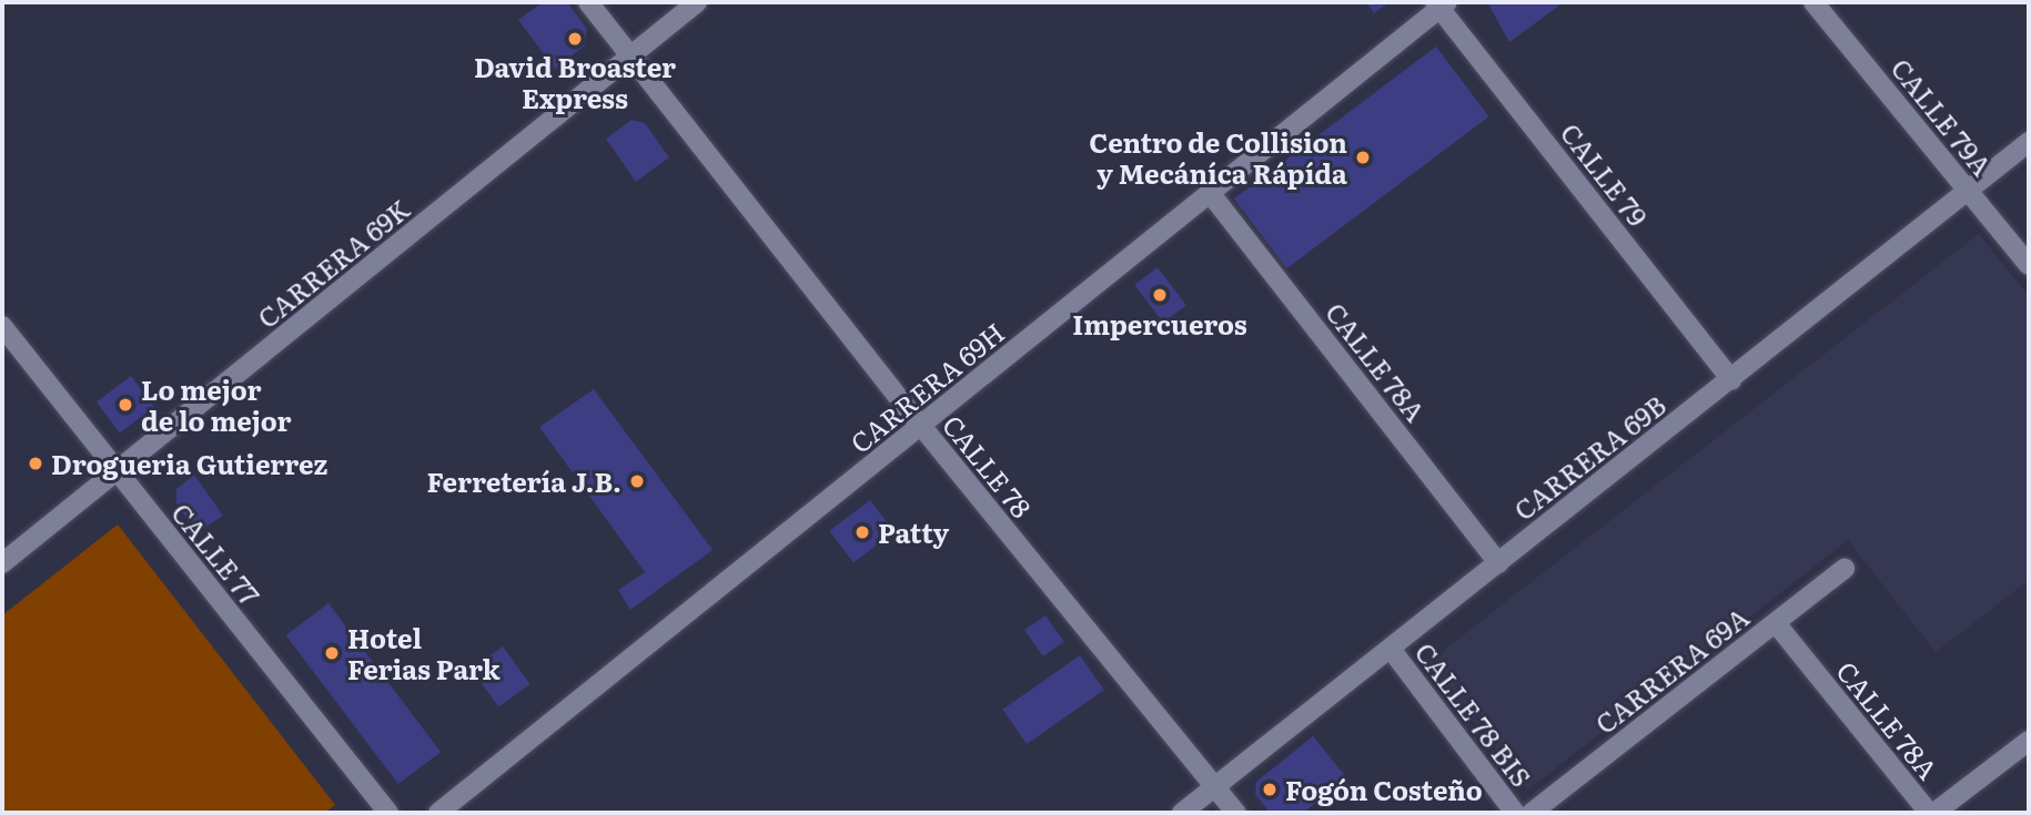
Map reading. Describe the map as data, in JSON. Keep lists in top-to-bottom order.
{
  "streets": {
    "street": [
      "CALLE 79A",
      "CALLE 79",
      "CARRERA 69K",
      "CALLE 78A",
      "CARRERA 69H",
      "CARRERA 69B",
      "CALLE 78",
      "CALLE 77",
      "CARRERA 69A",
      "CALLE 78 BIS"
    ]
  },
  "crossings": [
    ["CALLE 79A", "CARRERA 69B"],
    ["CALLE 79", "CARRERA 69H"],
    ["CALLE 79", "CARRERA 69B"],
    ["CARRERA 69K", "CALLE 78"],
    ["CARRERA 69K", "CALLE 77"],
    ["CALLE 78A", "CARRERA 69H"],
    ["CALLE 78A", "CARRERA 69B"],
    ["CALLE 78A", "CARRERA 69A"],
    ["CARRERA 69H", "CALLE 78"],
    ["CARRERA 69B", "CALLE 78"],
    ["CARRERA 69B", "CALLE 78 BIS"]
  ],
  "places": [
    "David Broaster Express",
    "Centro de Collision y Mecáníca Rápída",
    "Impercueros",
    "Lo mejor de lo mejor",
    "Drogueria Gutierrez",
    "Ferretería J.B.",
    "Patty",
    "Hotel Ferias Park",
    "Fogón Costeño"
  ]
}
